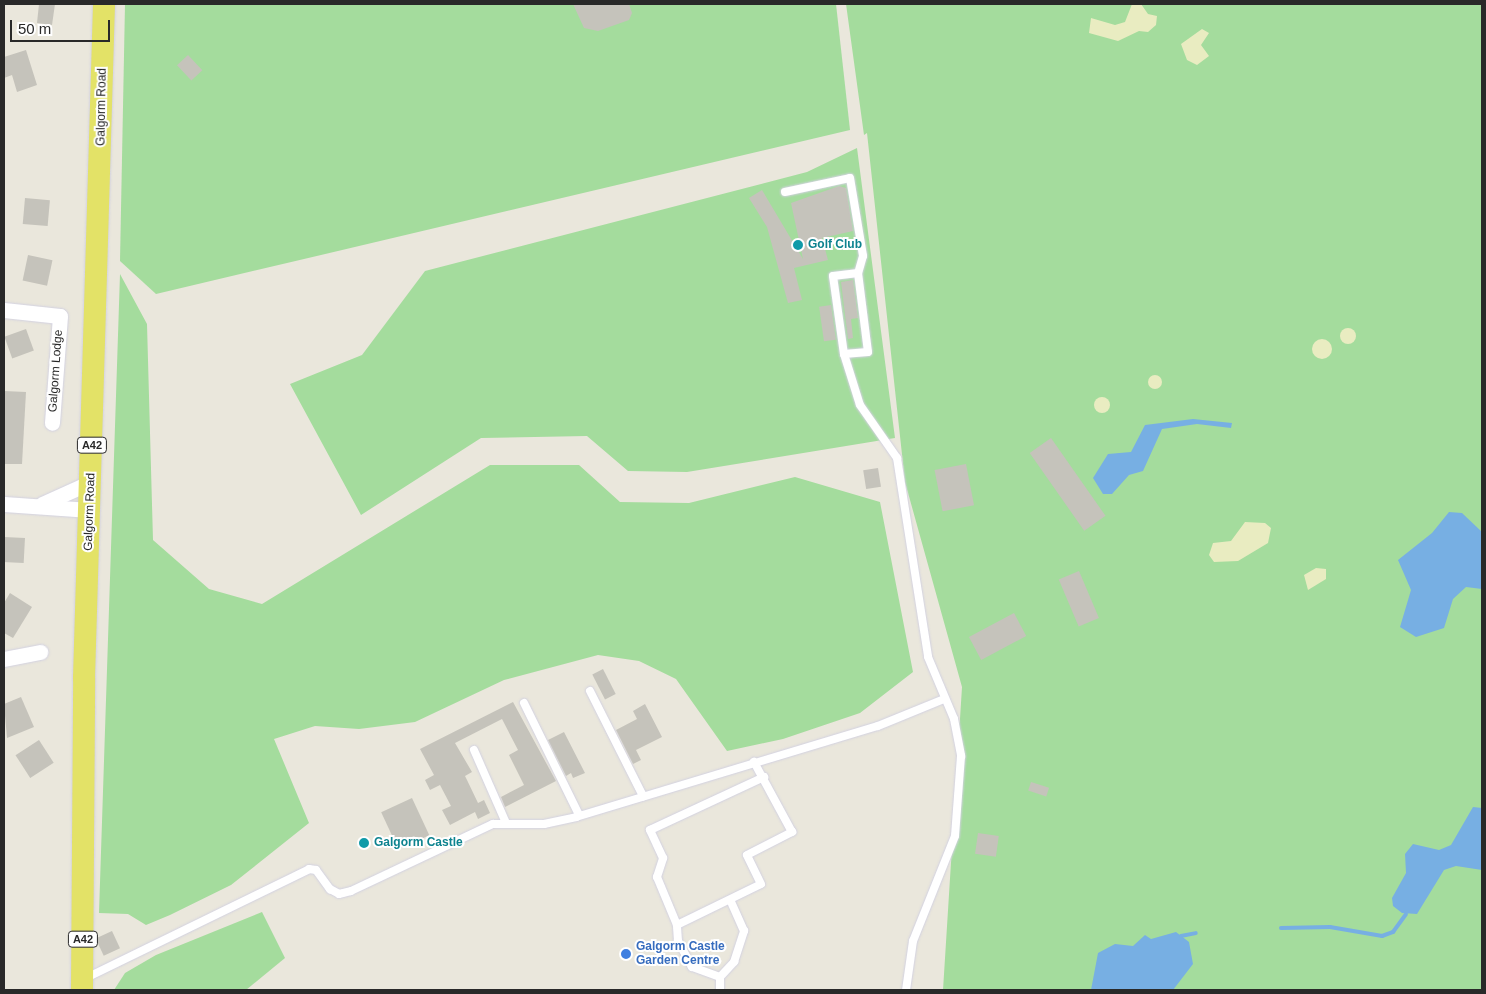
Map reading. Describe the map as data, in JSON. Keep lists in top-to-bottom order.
{
  "streets": {
    "main road": ["Galgorm Road", "A42"],
    "street": ["Galgorm Lodge"]
  },
  "places": ["Golf Club", "Galgorm Castle", "Galgorm Castle Garden Centre"],
  "scale_bar": "50 m"
}
